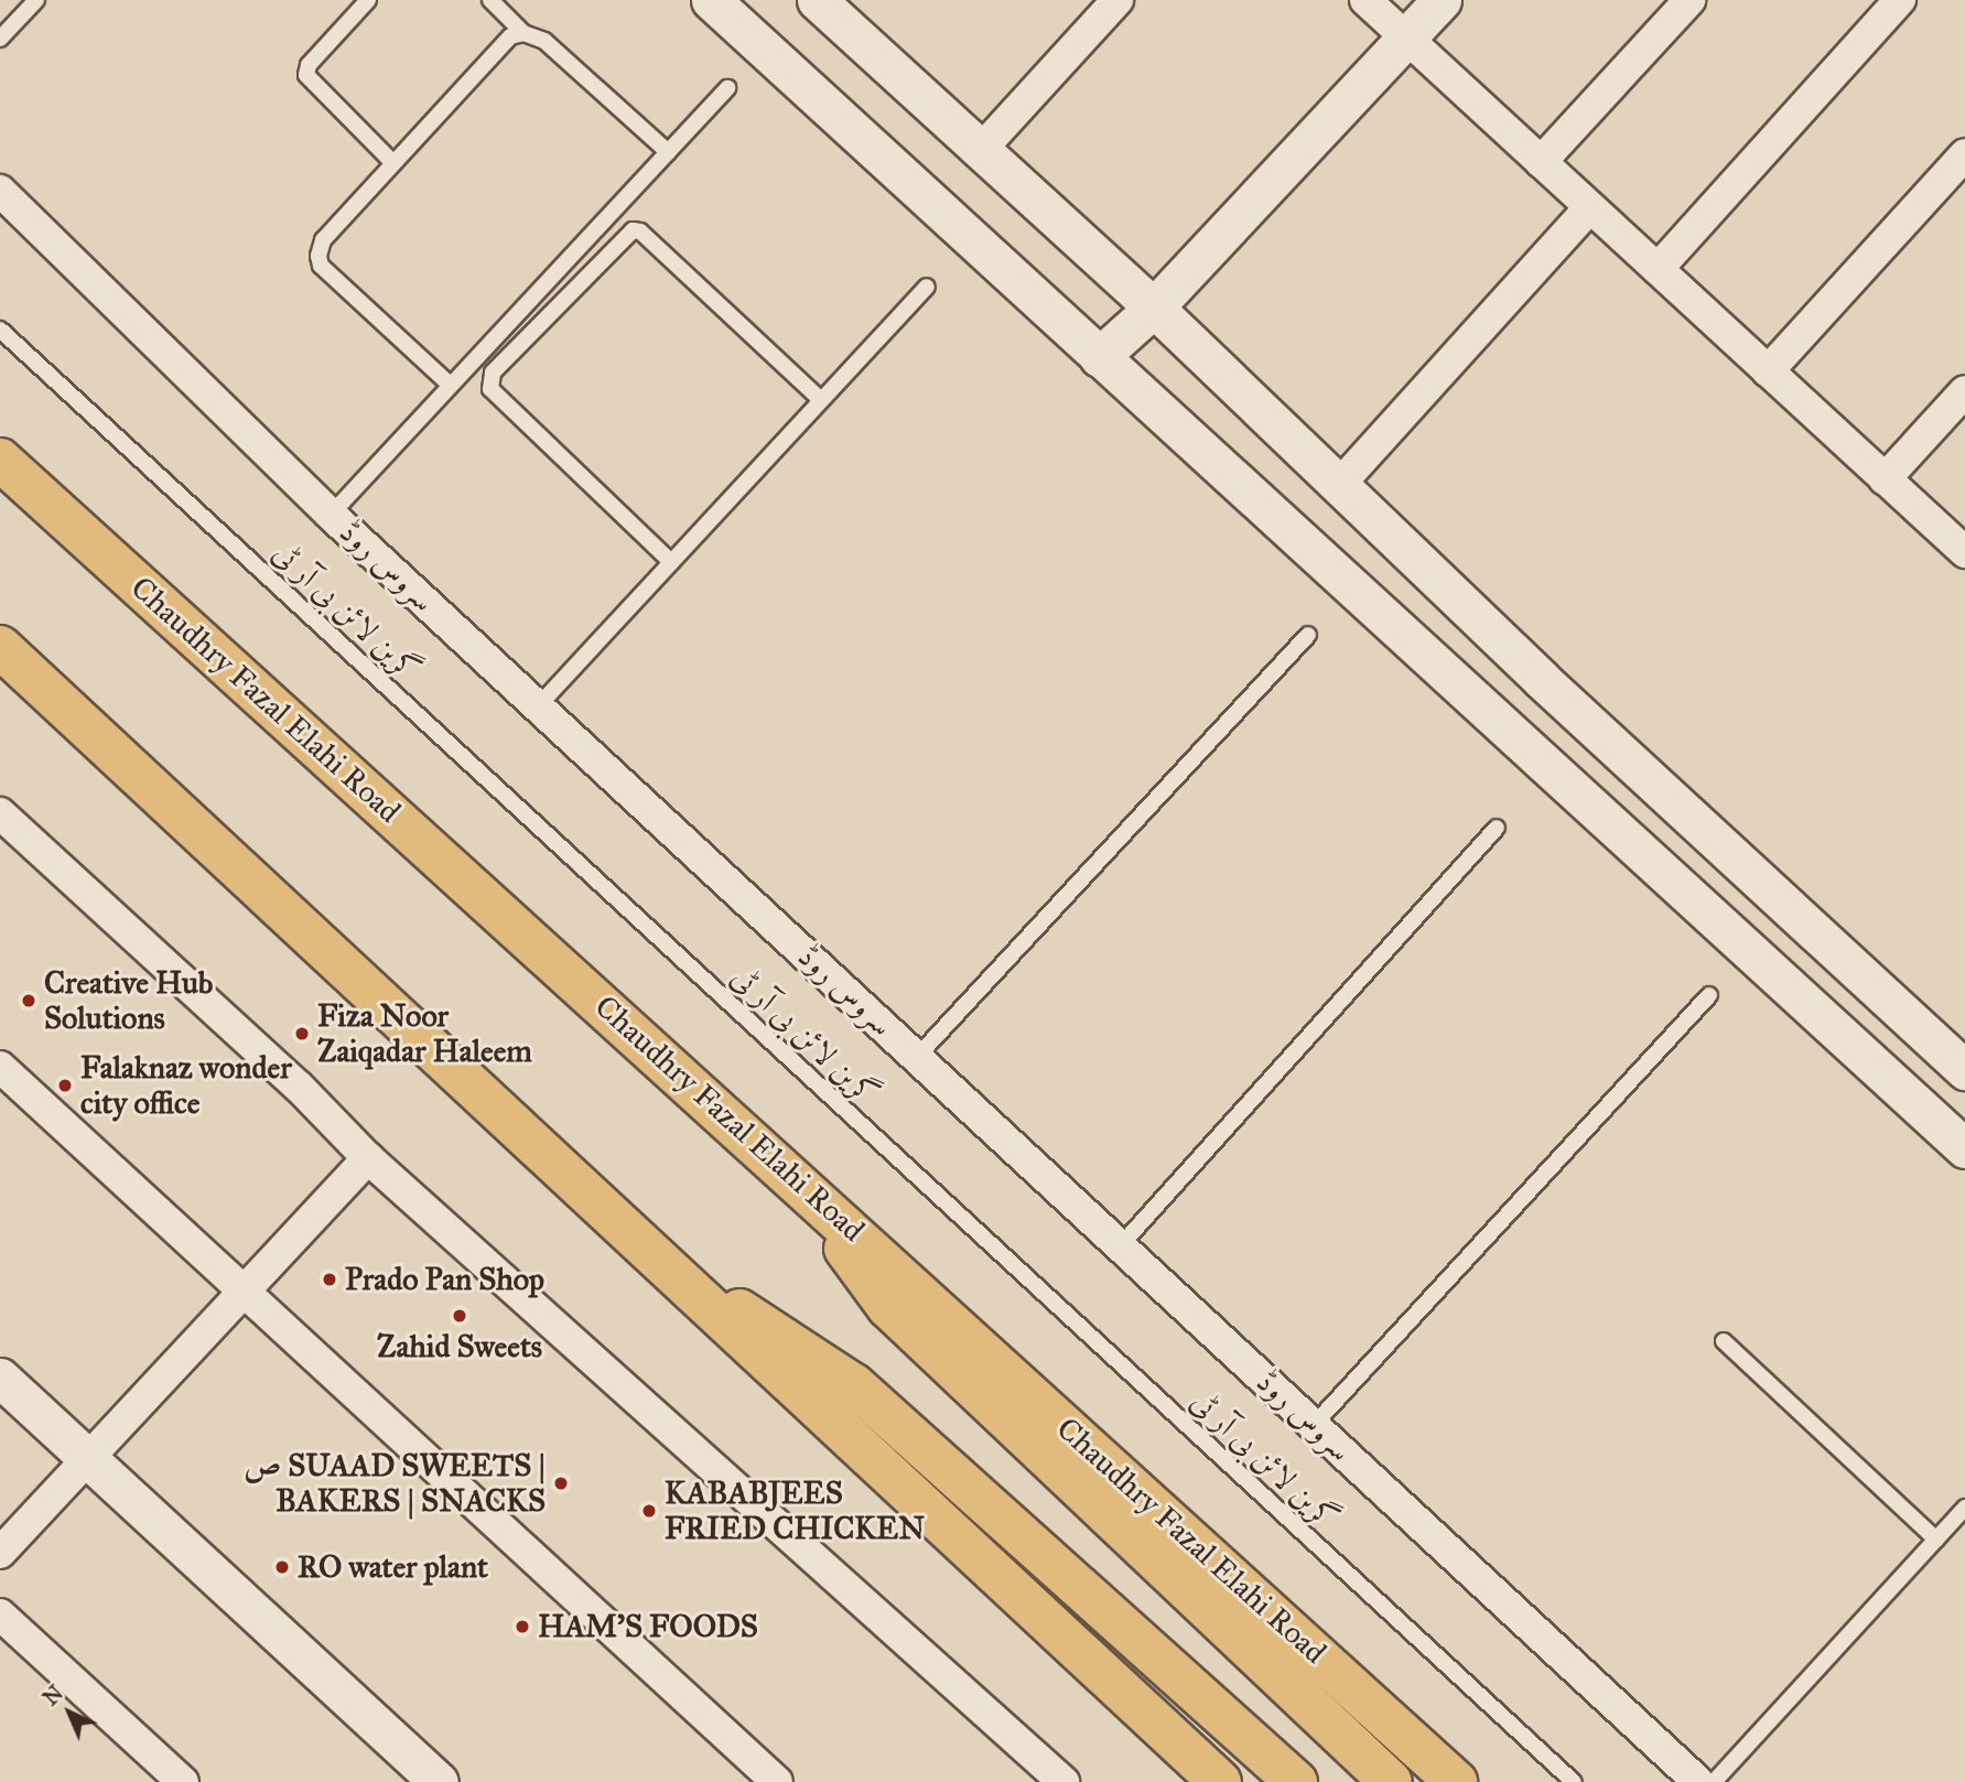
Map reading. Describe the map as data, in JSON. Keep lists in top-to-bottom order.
{
  "streets": {
    "main road": ["Chaudhry Fazal Elahi Road"],
    "street": ["سروس روڈ"],
    "lane": ["گرین لائن بی آر ٹی"]
  },
  "places": [
    "Creative Hub Solutions",
    "Fiza Noor Zaiqadar Haleem",
    "Falaknaz wonder city office",
    "Prado Pan Shop",
    "Zahid Sweets",
    "ص SUAAD SWEETS | BAKERS | SNACKS",
    "KABABJEES FRIED CHICKEN",
    "RO water plant",
    "HAM'S FOODS"
  ],
  "north": "top left"
}
